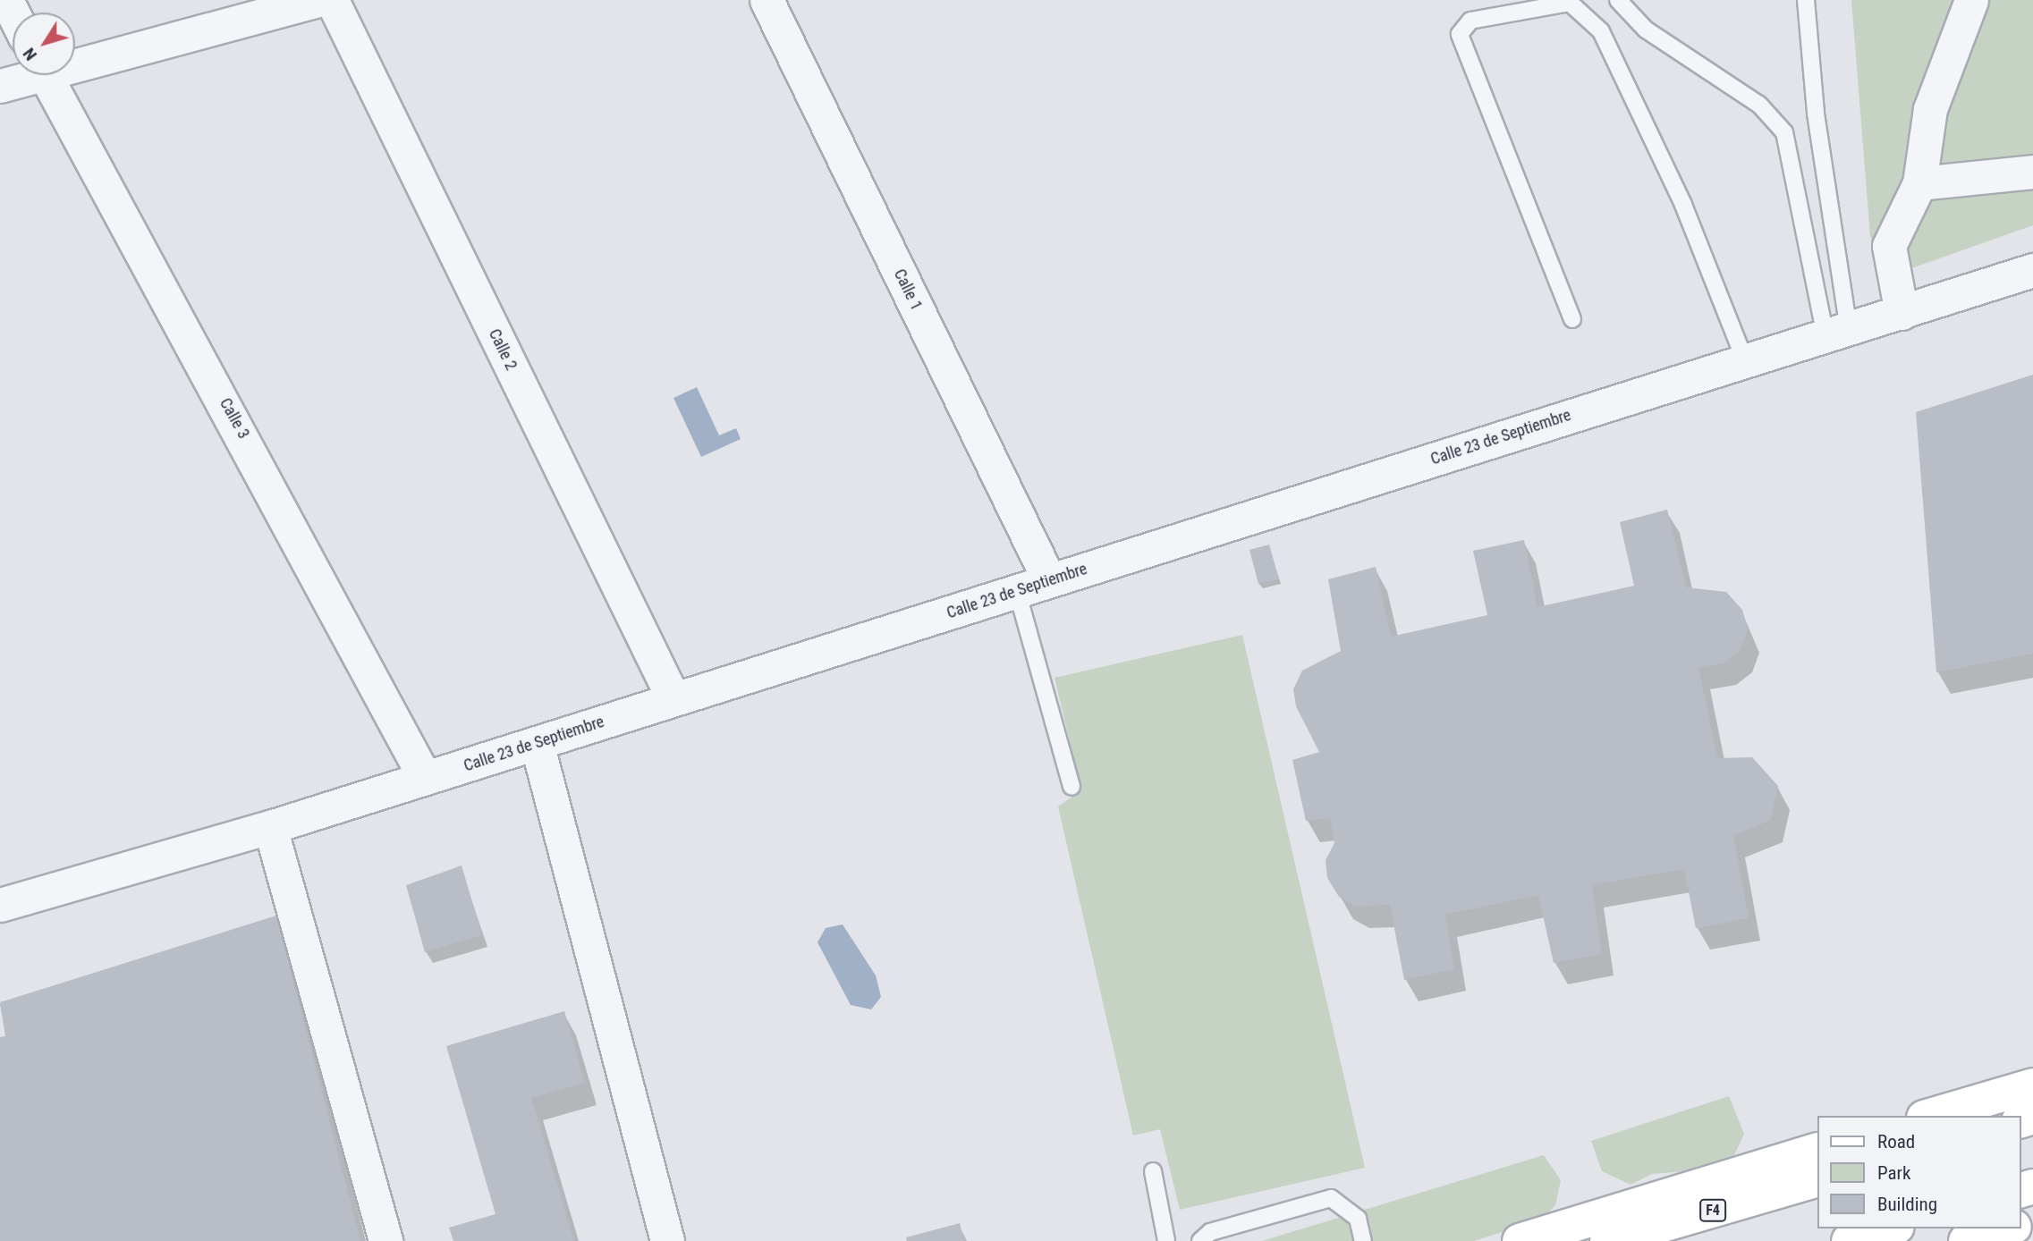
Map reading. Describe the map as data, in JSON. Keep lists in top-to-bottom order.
{
  "streets": {
    "main road": ["F4"],
    "street": [
      "Calle 1",
      "Calle 2",
      "Calle 3",
      "Calle 23 de Septiembre"
    ]
  },
  "crossings": [
    ["Calle 1", "Calle 23 de Septiembre"],
    ["Calle 2", "Calle 23 de Septiembre"],
    ["Calle 3", "Calle 23 de Septiembre"]
  ],
  "legend": ["Road", "Park", "Building"],
  "north": "bottom left"
}
